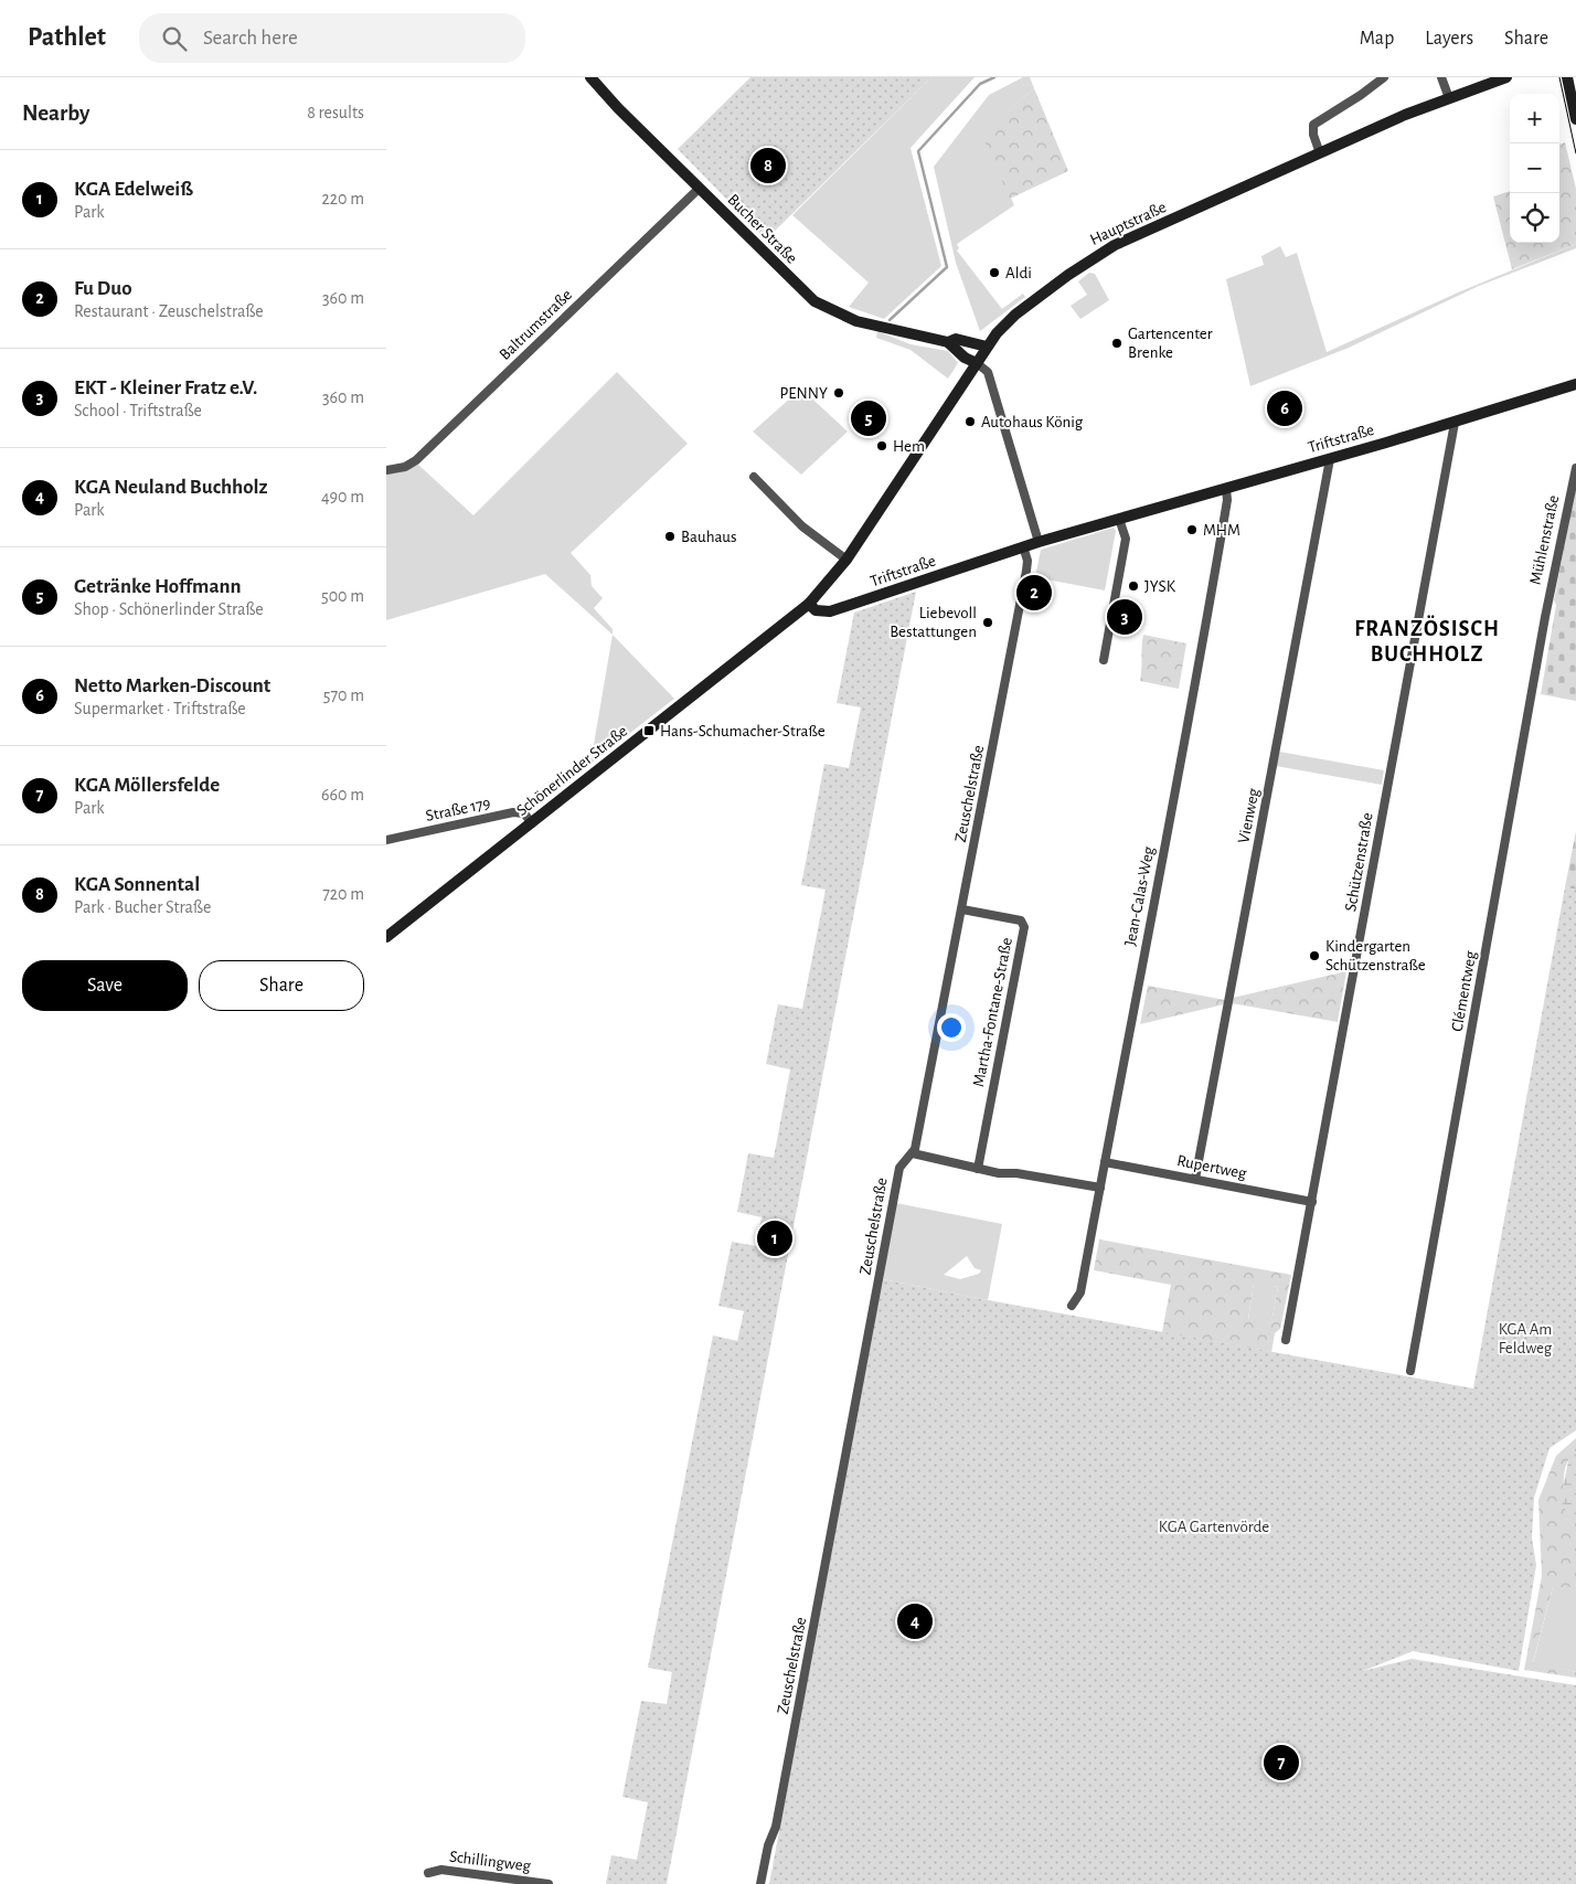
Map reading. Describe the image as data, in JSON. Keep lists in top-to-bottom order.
{
  "streets": {
    "main road": [
      "Hauptstraße",
      "Bucher Straße",
      "Triftstraße",
      "Schönerlinder Straße"
    ],
    "street": [
      "Baltrumstraße",
      "Mühlenstraße",
      "Zeuschelstraße",
      "Straße 179",
      "Vienweg",
      "Schützenstraße",
      "Jean-Calas-Weg",
      "Clémentweg",
      "Martha-Fontane-Straße",
      "Rupertweg",
      "Schillingweg"
    ]
  },
  "crossings": [
    ["Hauptstraße", "Bucher Straße"],
    ["Hauptstraße", "Schönerlinder Straße"],
    ["Bucher Straße", "Baltrumstraße"],
    ["Bucher Straße", "Schönerlinder Straße"],
    ["Triftstraße", "Schönerlinder Straße"],
    ["Triftstraße", "Zeuschelstraße"],
    ["Triftstraße", "Vienweg"],
    ["Triftstraße", "Schützenstraße"],
    ["Triftstraße", "Jean-Calas-Weg"],
    ["Mühlenstraße", "Clémentweg"],
    ["Schönerlinder Straße", "Straße 179"],
    ["Zeuschelstraße", "Martha-Fontane-Straße"],
    ["Vienweg", "Rupertweg"],
    ["Schützenstraße", "Rupertweg"],
    ["Jean-Calas-Weg", "Rupertweg"]
  ],
  "districts": ["FRANZÖSISCH BUCHHOLZ"],
  "parks": ["KGA Am Feldweg", "KGA Gartenvörde"],
  "places": {
    "other": [
      "Aldi",
      "Gartencenter Brenke",
      "PENNY",
      "Autohaus König",
      "Hem",
      "MHM",
      "Bauhaus",
      "JYSK",
      "Liebevoll Bestattungen",
      "Kindergarten Schützenstraße"
    ],
    "transit": ["Hans-Schumacher-Straße"]
  },
  "page": {
    "header": "Pathlet",
    "search": "Search here",
    "nav": ["Map", "Layers", "Share"],
    "heading": ["Nearby", "8 results"],
    "map_buttons": ["+", "−"],
    "pins": [
      "8",
      "6",
      "5",
      "2",
      "3",
      "1",
      "4",
      "7"
    ],
    "list": [
      {
        "mark": "1",
        "name": "KGA Edelweiß",
        "note": "Park",
        "value": "220 m"
      },
      {
        "mark": "2",
        "name": "Fu Duo",
        "note": "Restaurant · Zeuschelstraße",
        "value": "360 m"
      },
      {
        "mark": "3",
        "name": "EKT - Kleiner Fratz e.V.",
        "note": "School · Triftstraße",
        "value": "360 m"
      },
      {
        "mark": "4",
        "name": "KGA Neuland Buchholz",
        "note": "Park",
        "value": "490 m"
      },
      {
        "mark": "5",
        "name": "Getränke Hoffmann",
        "note": "Shop · Schönerlinder Straße",
        "value": "500 m"
      },
      {
        "mark": "6",
        "name": "Netto Marken-Discount",
        "note": "Supermarket · Triftstraße",
        "value": "570 m"
      },
      {
        "mark": "7",
        "name": "KGA Möllersfelde",
        "note": "Park",
        "value": "660 m"
      },
      {
        "mark": "8",
        "name": "KGA Sonnental",
        "note": "Park · Bucher Straße",
        "value": "720 m"
      }
    ],
    "buttons": ["Save", "Share"]
  }
}
